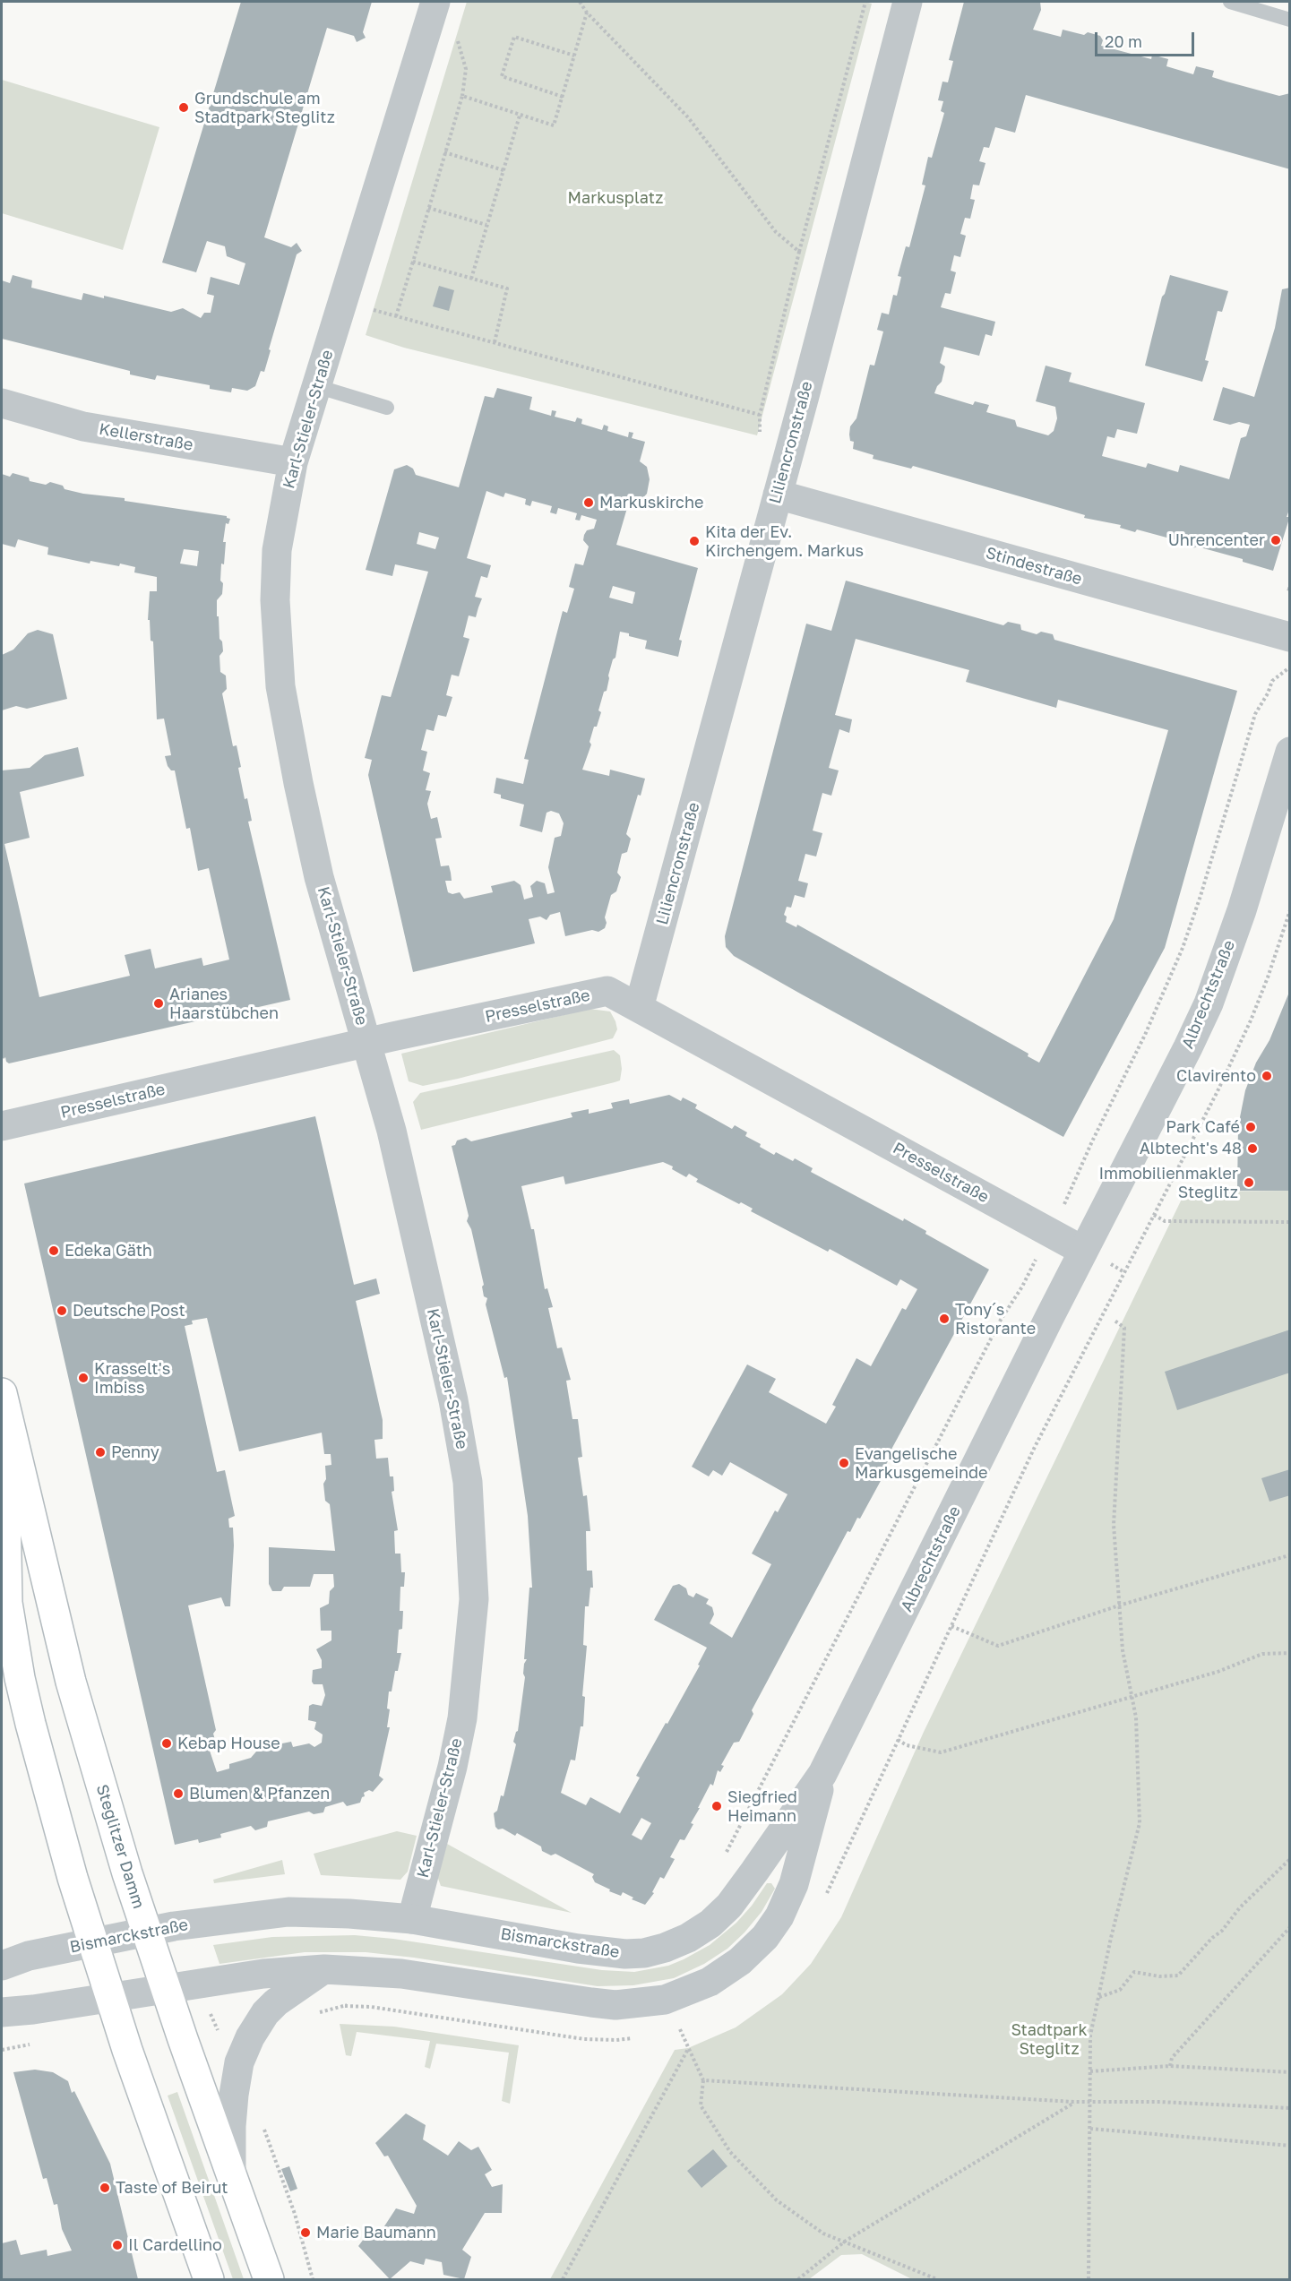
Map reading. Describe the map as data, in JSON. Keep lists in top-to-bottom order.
{
  "streets": {
    "main road": ["Steglitzer Damm"],
    "street": [
      "Karl-Stieler-Straße",
      "Kellerstraße",
      "Liliencronstraße",
      "Stindestraße",
      "Albrechtstraße",
      "Presselstraße",
      "Bismarckstraße"
    ]
  },
  "crossings": [
    ["Karl-Stieler-Straße", "Kellerstraße"],
    ["Karl-Stieler-Straße", "Presselstraße"],
    ["Karl-Stieler-Straße", "Bismarckstraße"],
    ["Liliencronstraße", "Stindestraße"],
    ["Liliencronstraße", "Presselstraße"],
    ["Albrechtstraße", "Presselstraße"],
    ["Albrechtstraße", "Bismarckstraße"],
    ["Steglitzer Damm", "Bismarckstraße"]
  ],
  "parks": ["Markusplatz", "Stadtpark Steglitz"],
  "places": [
    "Grundschule am Stadtpark Steglitz",
    "Markuskirche",
    "Uhrencenter",
    "Kita der Ev. Kirchengem. Markus",
    "Arianes Haarstübchen",
    "Clavirento",
    "Park Café",
    "Albtecht's 48",
    "Immobilienmakler Steglitz",
    "Edeka Gäth",
    "Deutsche Post",
    "Tony´s Ristorante",
    "Krasselt's Imbiss",
    "Penny",
    "Evangelische Markusgemeinde",
    "Kebap House",
    "Blumen & Pfanzen",
    "Siegfried Heimann",
    "Taste of Beirut",
    "Marie Baumann",
    "Il Cardellino"
  ],
  "scale_bar": "20 m"
}
